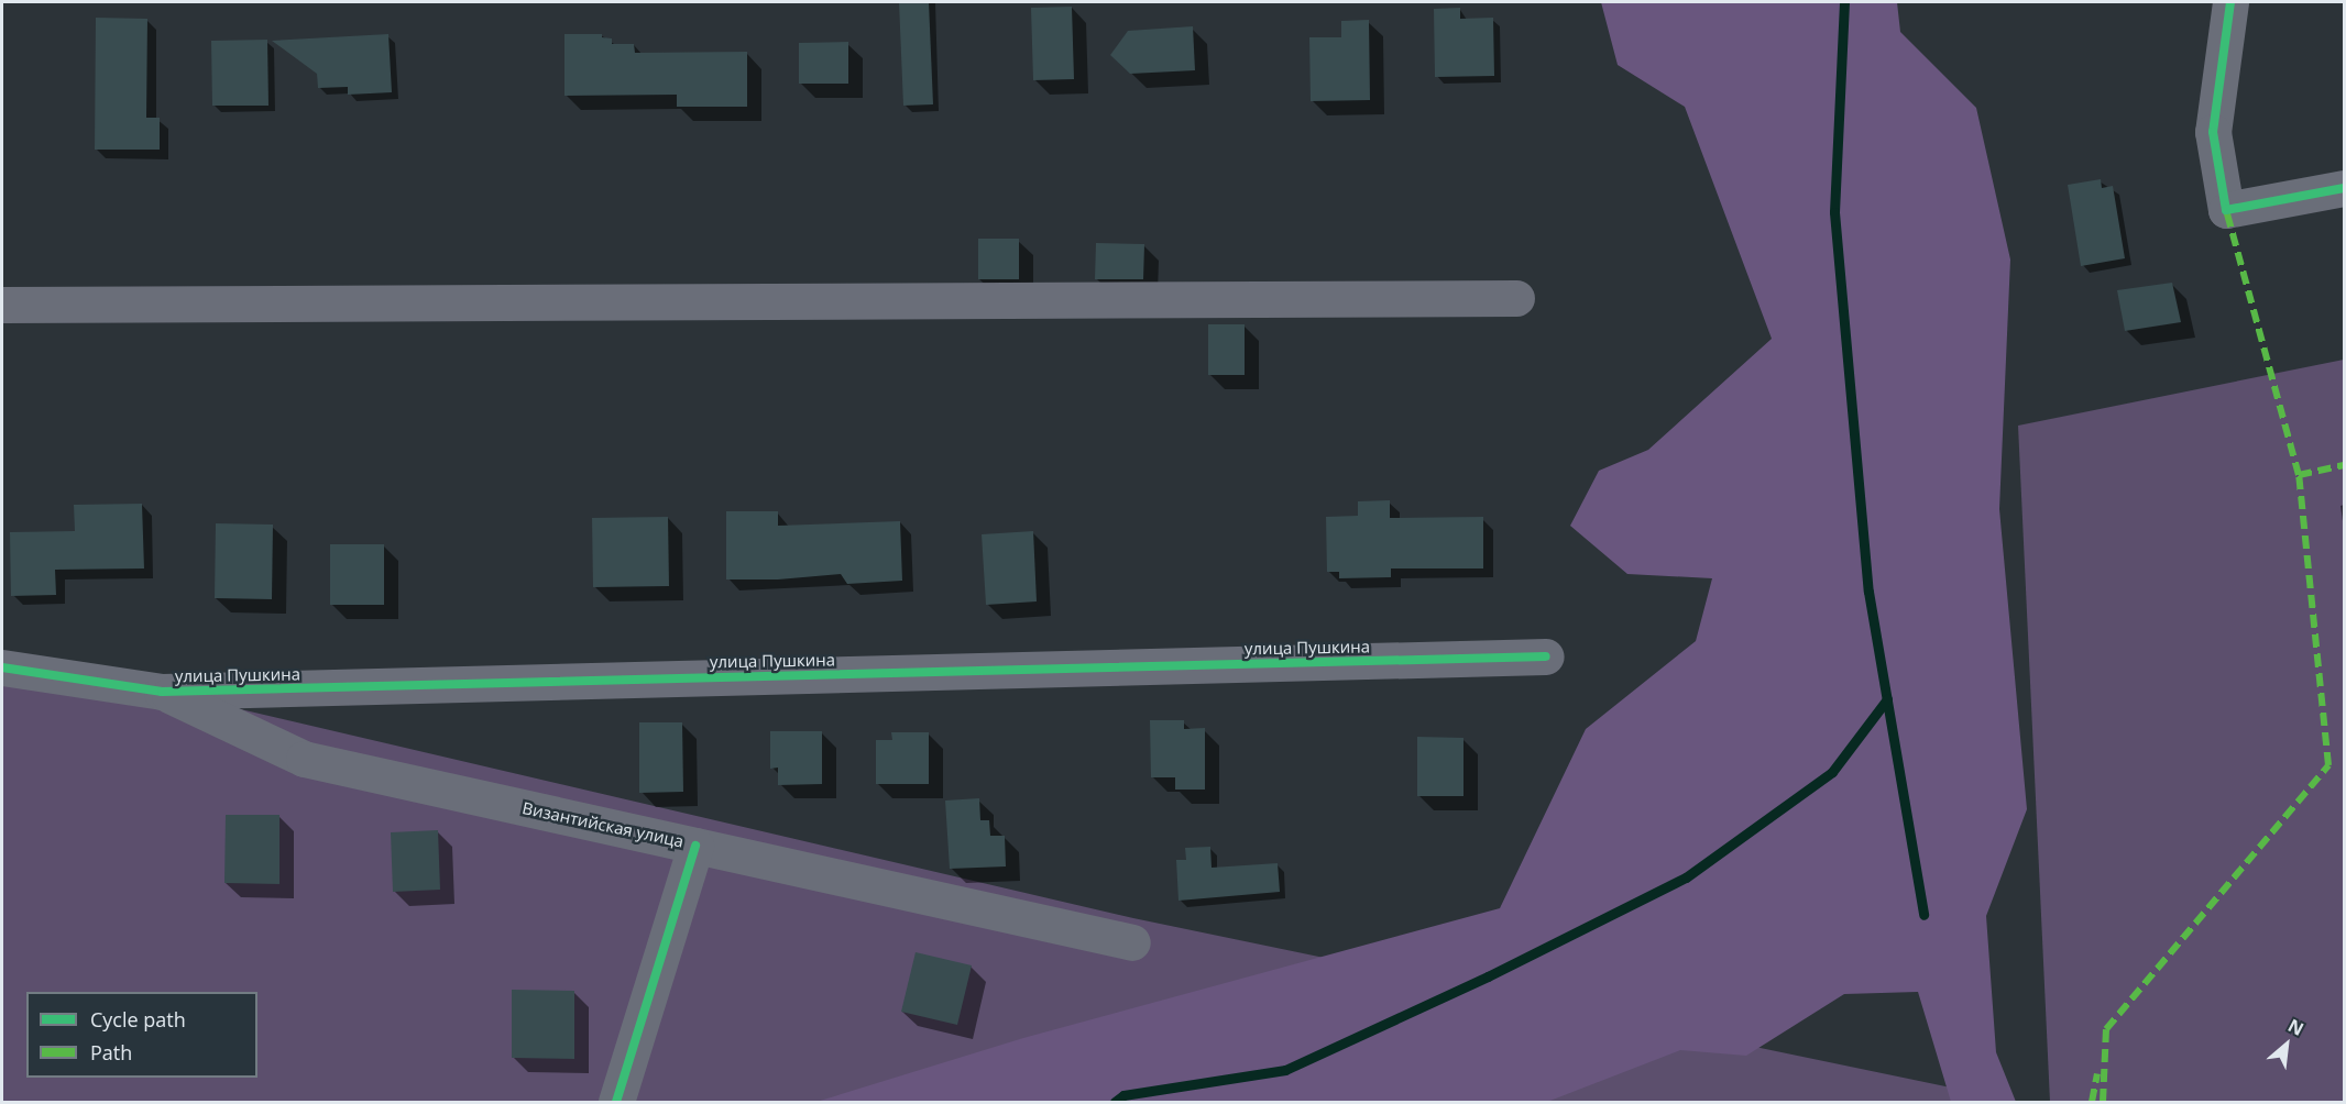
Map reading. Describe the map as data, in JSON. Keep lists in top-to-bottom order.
{
  "streets": {
    "street": ["улица Пушкина", "Византийская улица"]
  },
  "crossings": [
    ["улица Пушкина", "Византийская улица"]
  ],
  "legend": ["Cycle path", "Path"],
  "north": "top right"
}
